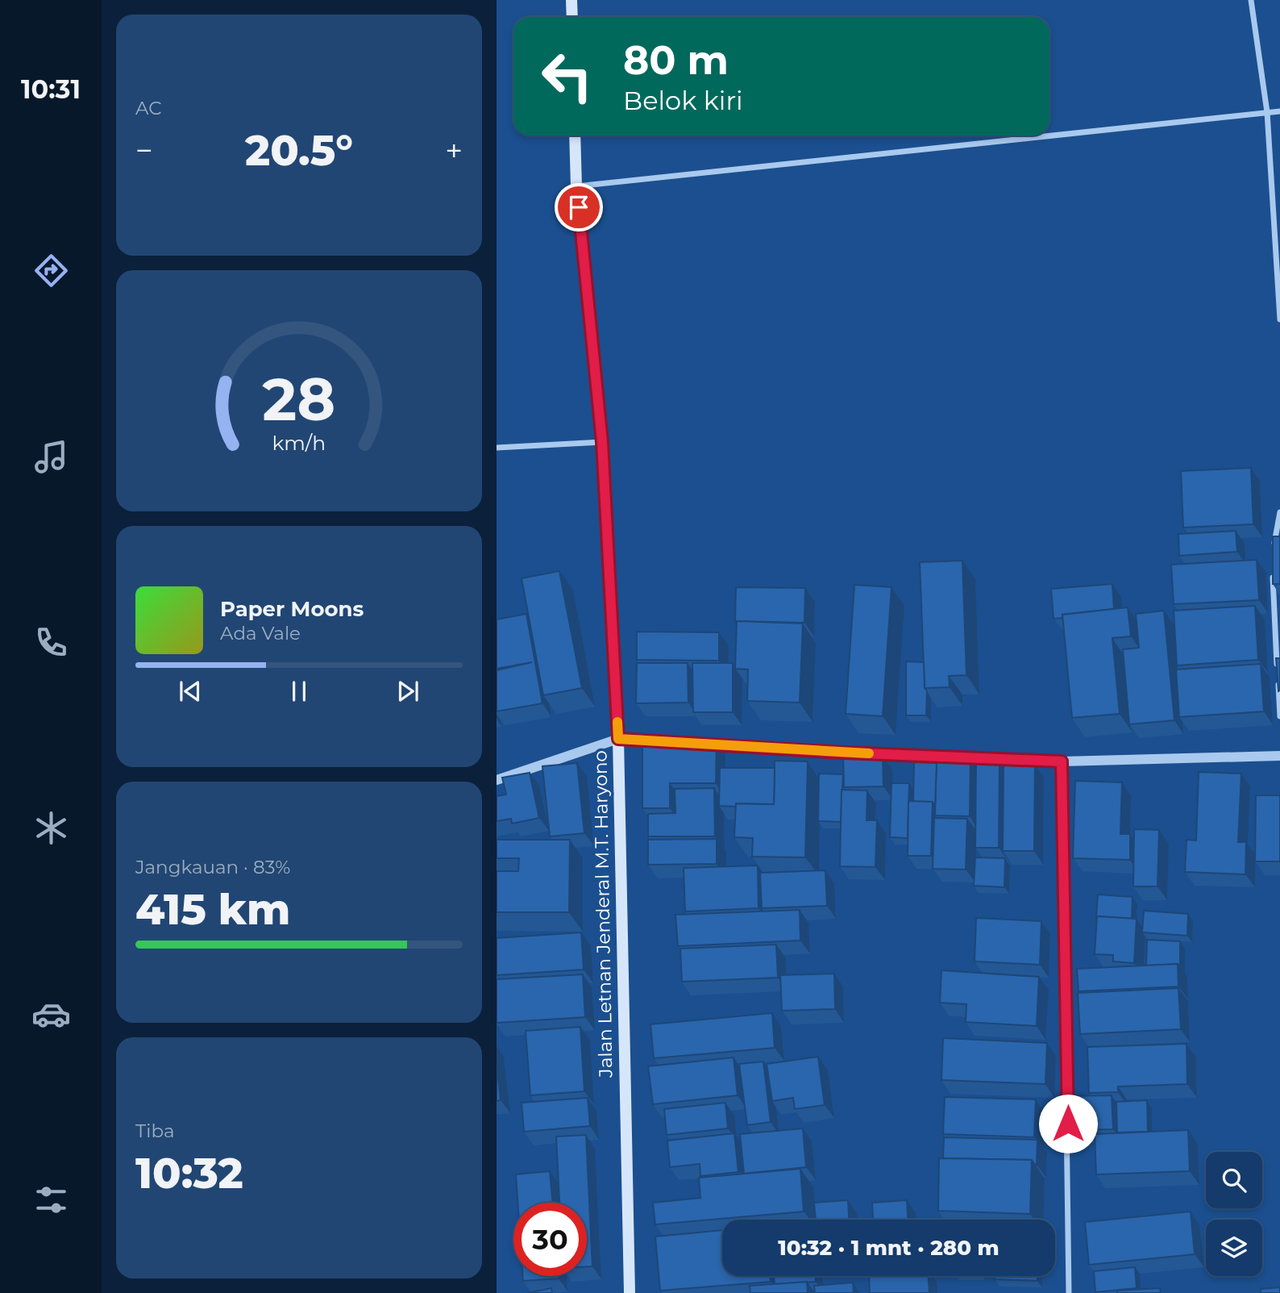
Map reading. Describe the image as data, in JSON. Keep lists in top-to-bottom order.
{
  "streets": {
    "main road": ["Jalan Letnan Jenderal M.T. Haryono"]
  },
  "page": {
    "tabs": "10:31",
    "tile": [
      "AC",
      ["Jangkauan · 83%", "415 km"],
      ["Tiba", "10:32"]
    ],
    "turn": ["80 m", "Belok kiri"],
    "heat": ["−", "20.5°", "+"],
    "song": ["Paper Moons", "Ada Vale"],
    "limit": "30",
    "trip": "10:32 · 1 mnt · 280 m",
    "gauge": ["28", "km/h"]
  }
}
